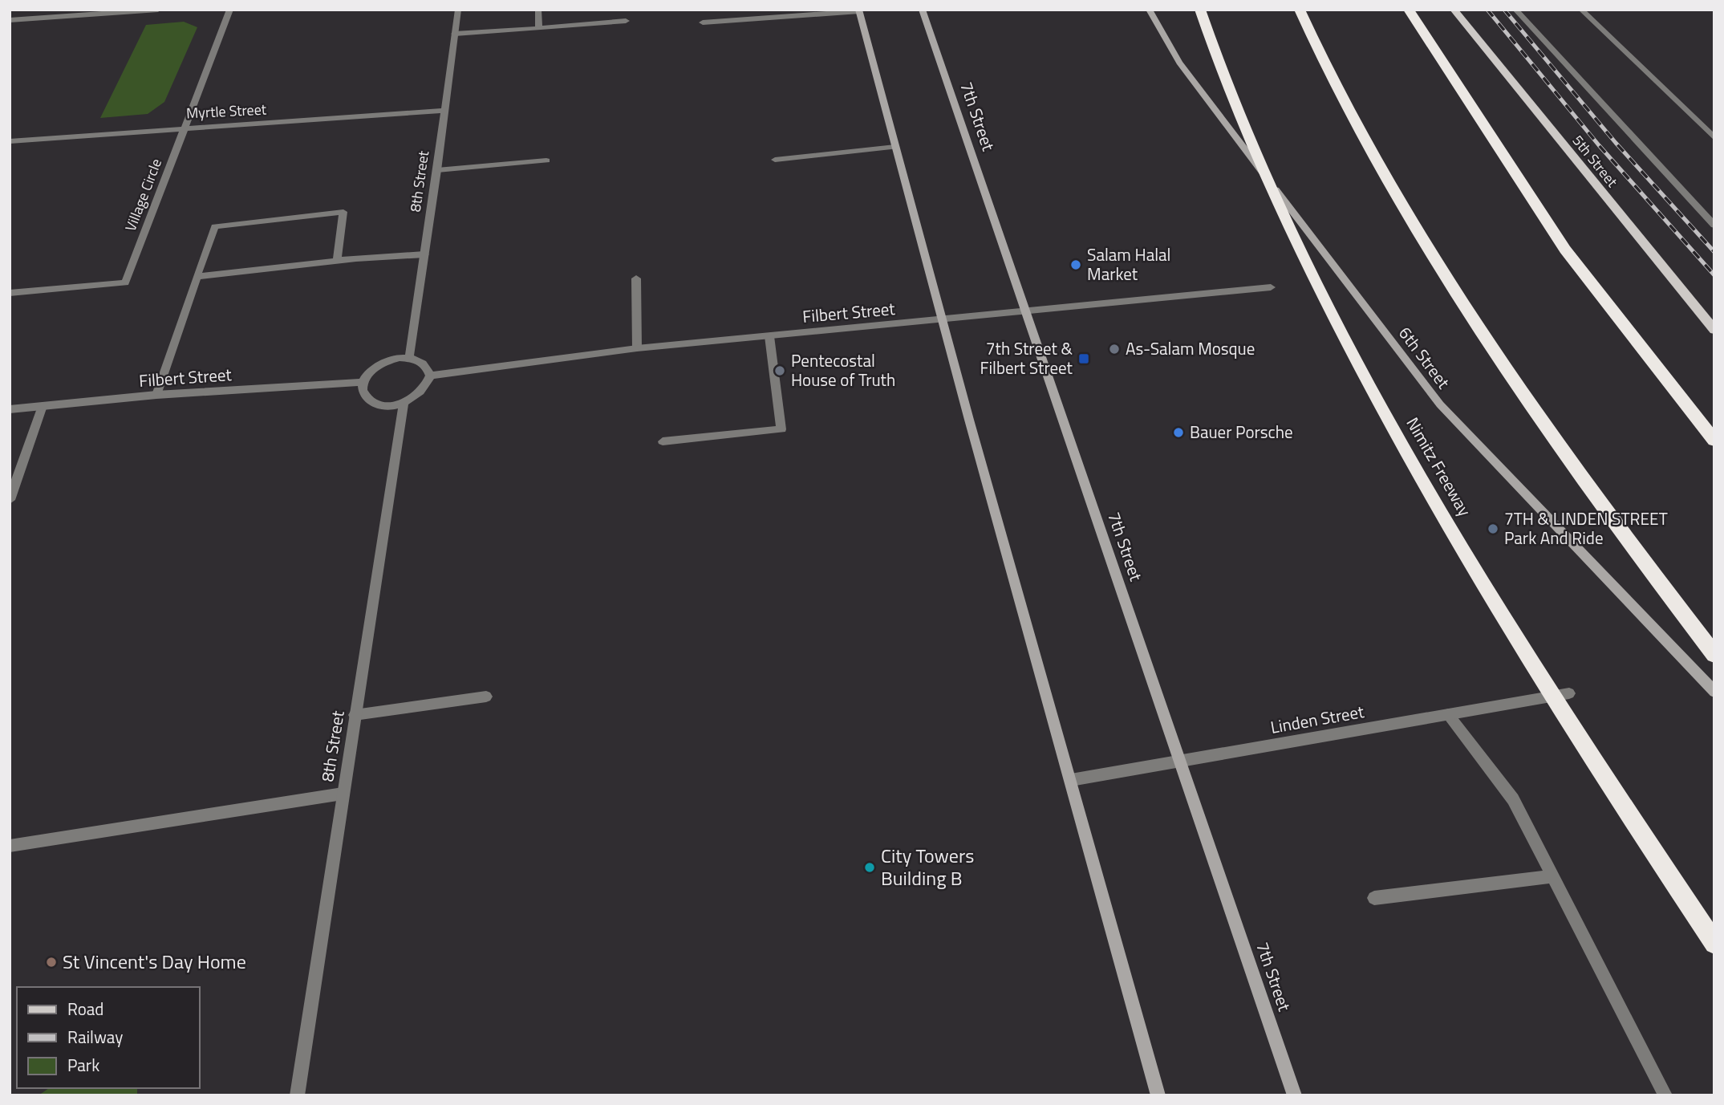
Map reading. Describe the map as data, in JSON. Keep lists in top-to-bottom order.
{
  "streets": {
    "highway": ["Nimitz Freeway"],
    "main road": ["7th Street", "5th Street", "6th Street"],
    "street": [
      "Myrtle Street",
      "8th Street",
      "Village Circle",
      "Filbert Street",
      "Linden Street"
    ]
  },
  "crossings": [
    ["Myrtle Street", "8th Street"],
    ["Myrtle Street", "Village Circle"],
    ["7th Street", "Filbert Street"],
    ["7th Street", "Linden Street"],
    ["8th Street", "Filbert Street"]
  ],
  "places": {
    "other": [
      "Salam Halal Market",
      "As-Salam Mosque",
      "Pentecostal House of Truth",
      "Bauer Porsche",
      "7TH & LINDEN STREET Park And Ride",
      "City Towers Building B",
      "St Vincent's Day Home"
    ],
    "transit": ["7th Street & Filbert Street"]
  },
  "legend": ["Road", "Railway", "Park"]
}
